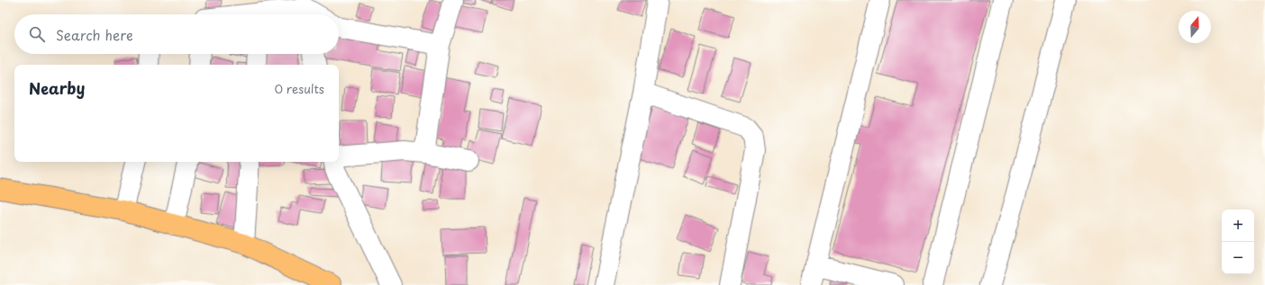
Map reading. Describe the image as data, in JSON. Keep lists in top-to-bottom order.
{
  "north": "top",
  "page": {
    "search": "Search here",
    "heading": ["Nearby", "0 results"],
    "map_buttons": ["+", "−"]
  }
}
